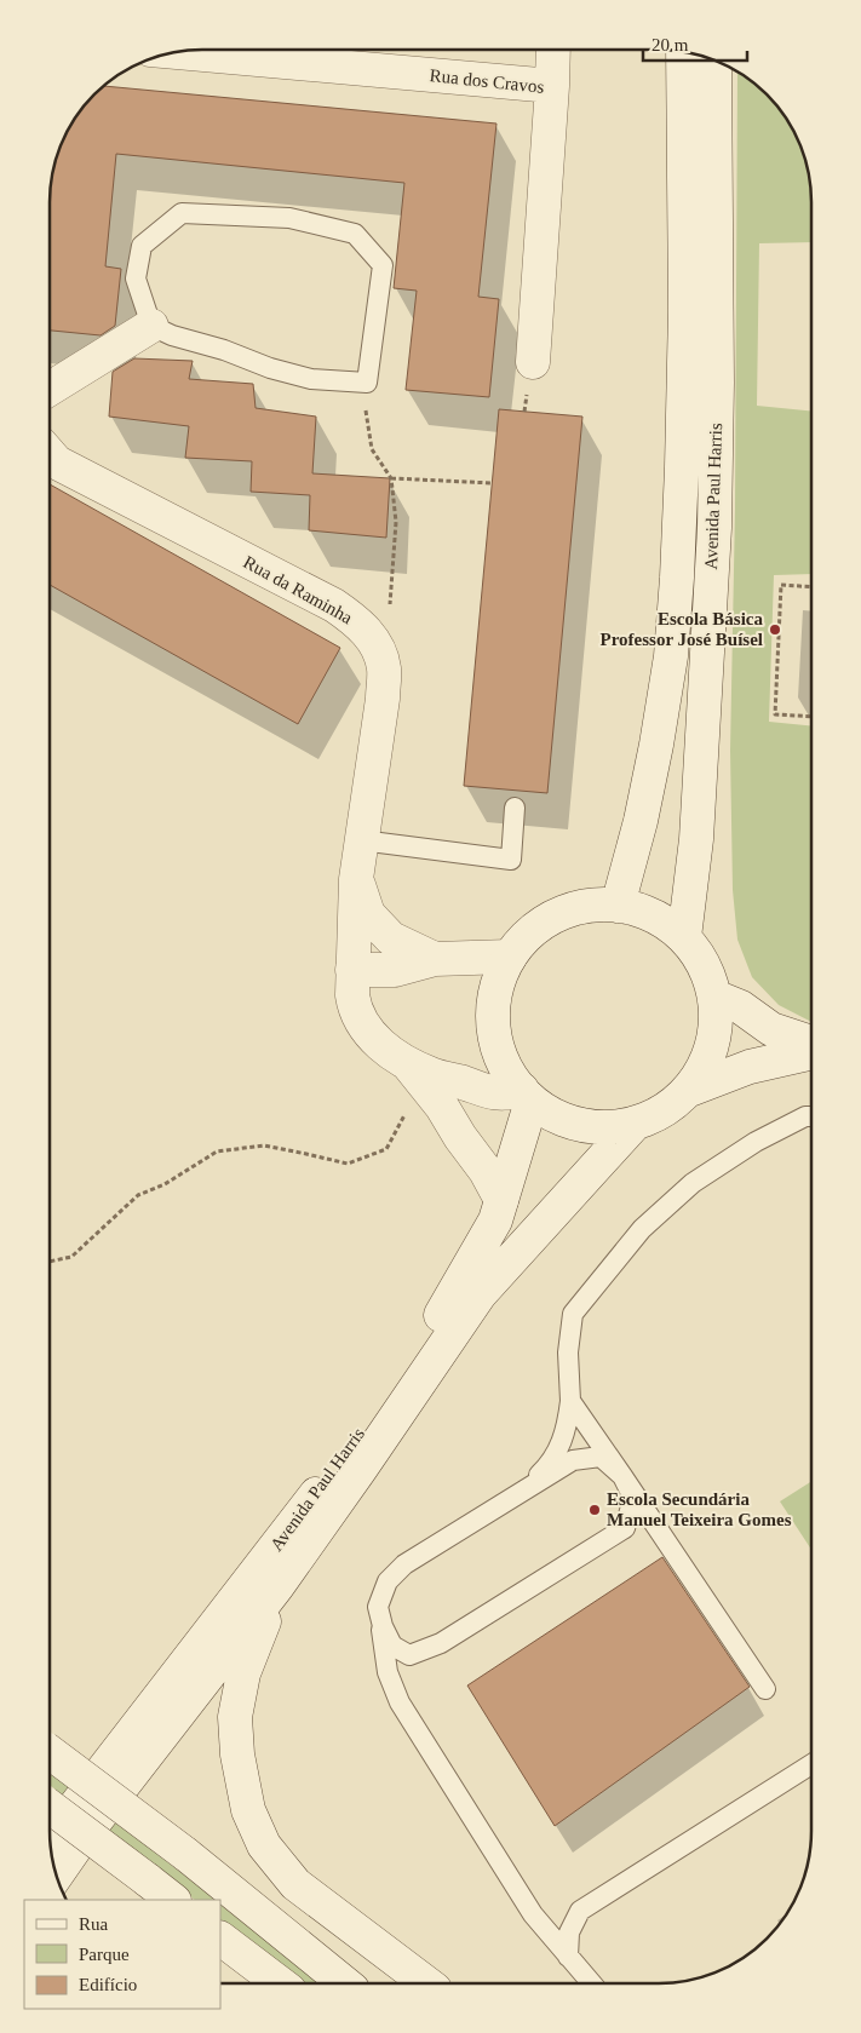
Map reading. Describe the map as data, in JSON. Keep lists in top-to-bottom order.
{
  "streets": {
    "main road": ["Rua dos Cravos", "Avenida Paul Harris", "Rua da Raminha"]
  },
  "places": ["Escola Básica Professor José Buísel", "Escola Secundária Manuel Teixeira Gomes"],
  "legend": ["Rua", "Parque", "Edifício"],
  "scale_bar": "20 m"
}
